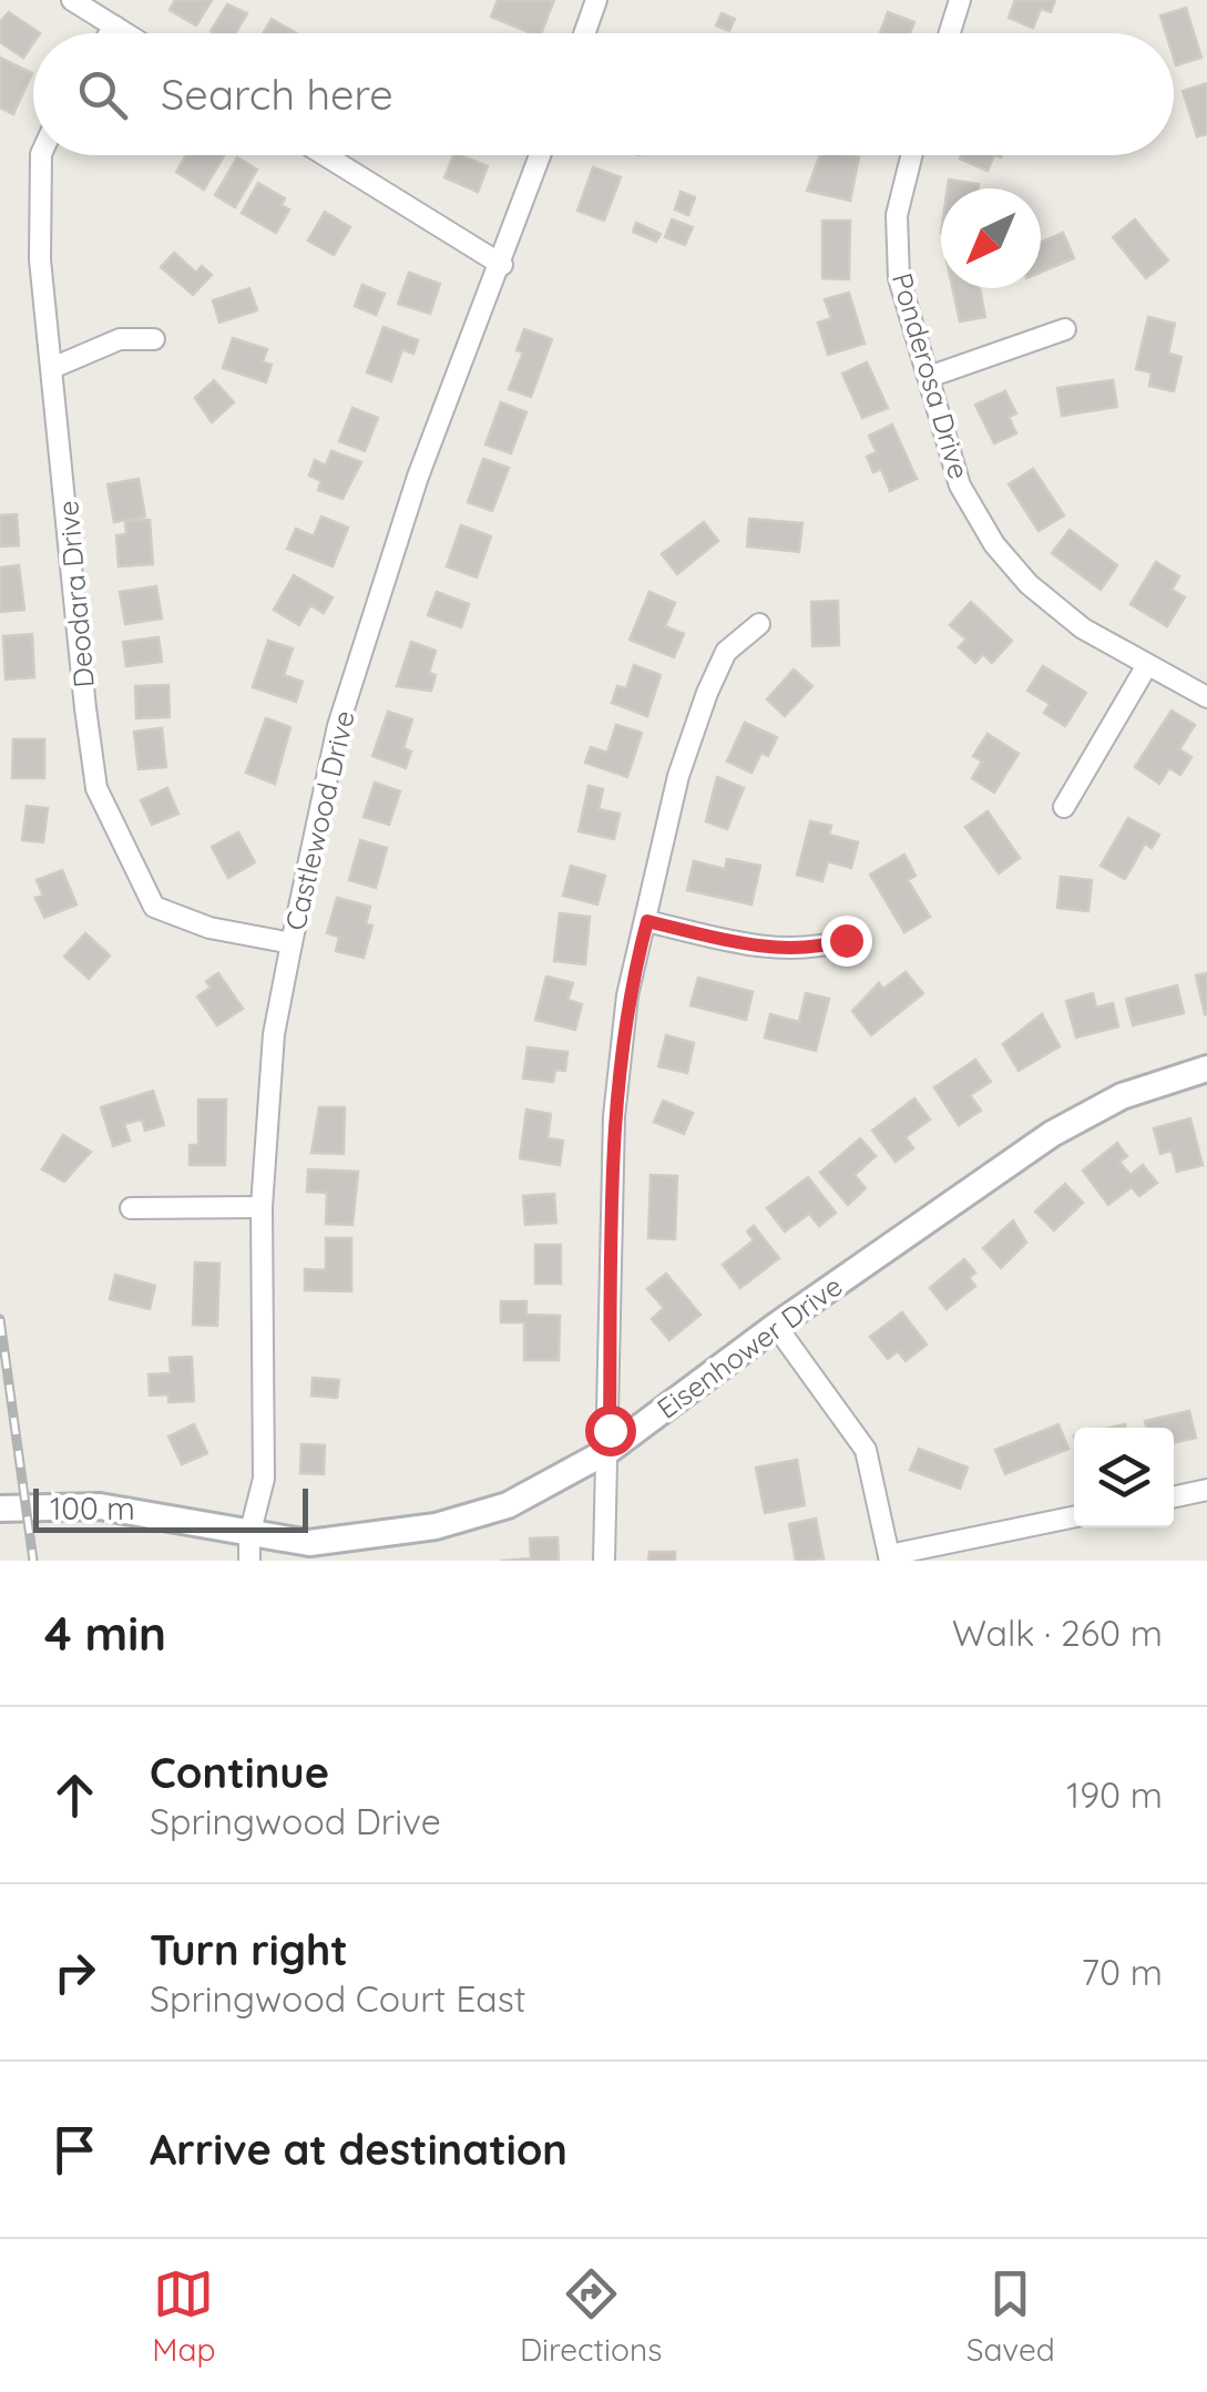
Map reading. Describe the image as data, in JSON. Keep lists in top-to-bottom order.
{
  "streets": {
    "street": [
      "Ponderosa Drive",
      "Deodara Drive",
      "Castlewood Drive",
      "Eisenhower Drive"
    ]
  },
  "crossings": [
    ["Deodara Drive", "Castlewood Drive"],
    ["Castlewood Drive", "Eisenhower Drive"]
  ],
  "scale_bar": "100 m",
  "north": "bottom left",
  "page": {
    "search": "Search here",
    "scale": "100 m",
    "heading": ["4 min", "Walk · 260 m"],
    "list": [
      ["Continue", "Springwood Drive", "190 m"],
      ["Turn right", "Springwood Court East", "70 m"],
      "Arrive at destination"
    ],
    "nav": ["Map", "Directions", "Saved"]
  }
}
